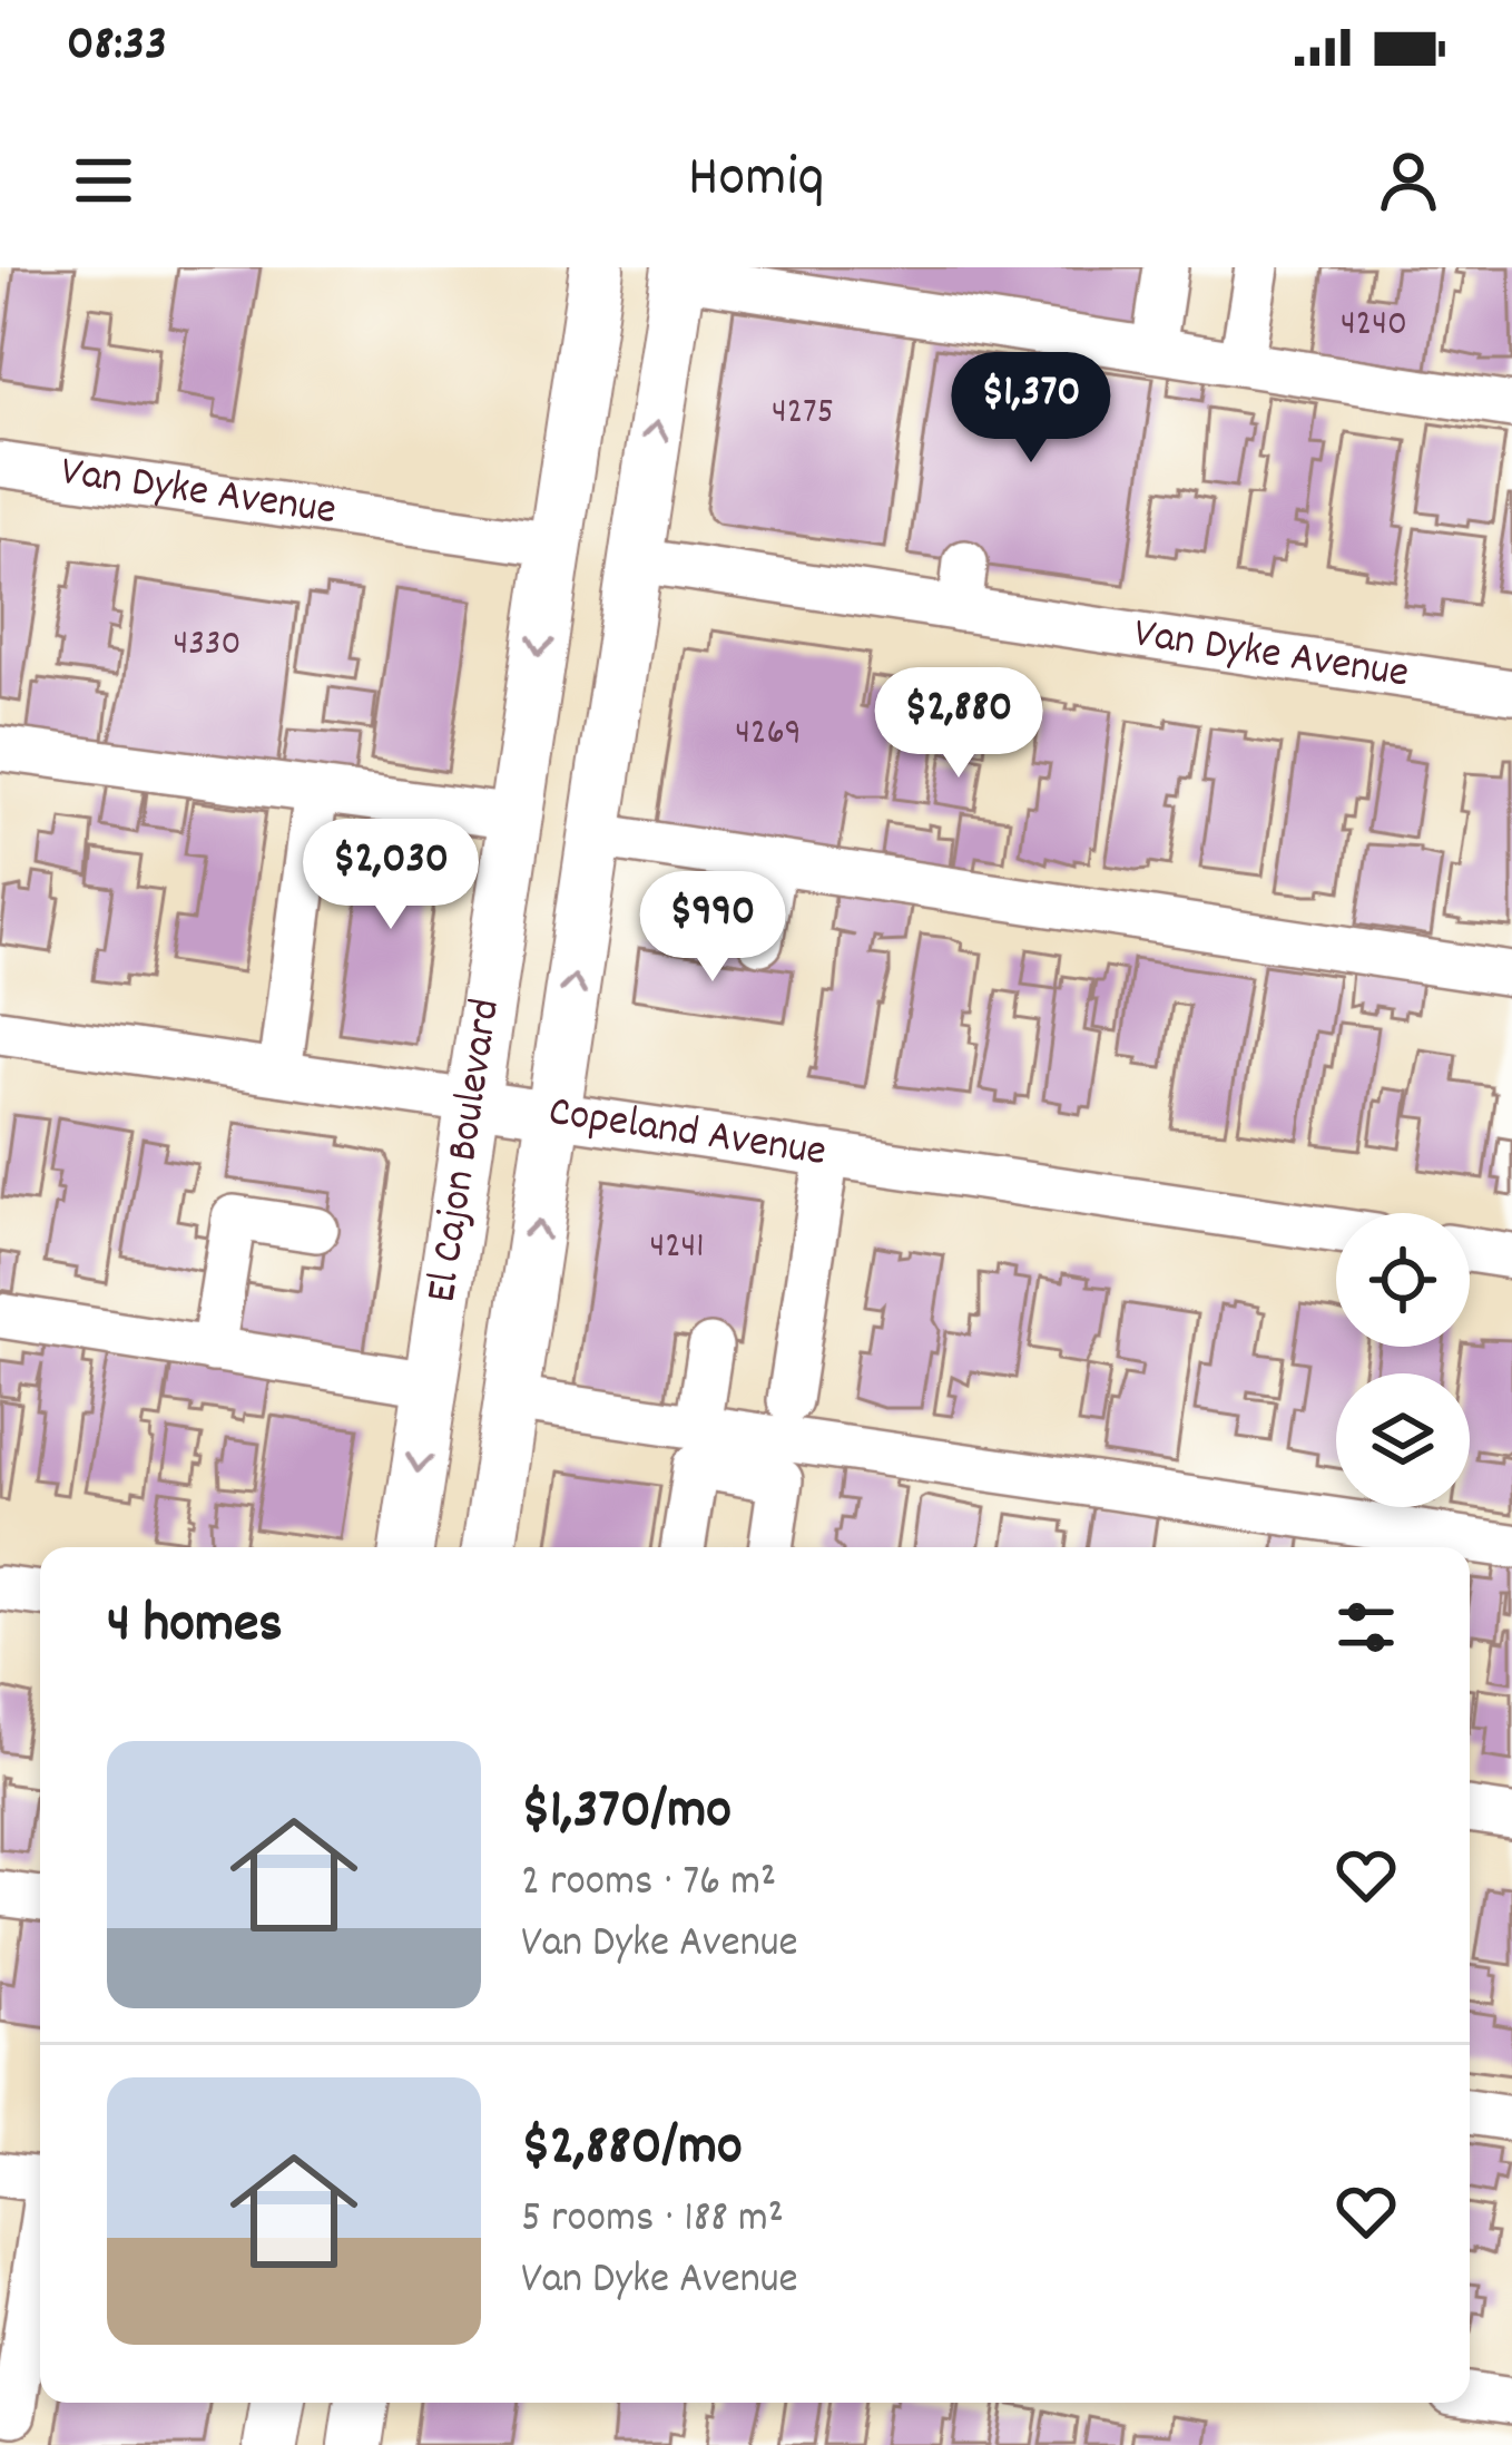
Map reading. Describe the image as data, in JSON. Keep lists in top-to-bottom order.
{
  "streets": {
    "main road": ["El Cajon Boulevard"],
    "street": ["Van Dyke Avenue", "Copeland Avenue"]
  },
  "crossings": [
    ["Van Dyke Avenue", "El Cajon Boulevard"],
    ["Copeland Avenue", "El Cajon Boulevard"]
  ],
  "house_numbers": [
    "4240",
    "4275",
    "4330",
    "4269",
    "4241"
  ],
  "page": {
    "status": "08:33",
    "header": "Homiq",
    "price": [
      "$1,370",
      "$2,880",
      "$2,030",
      "$990"
    ],
    "heading": "4 homes",
    "list": [
      {
        "name": "$1,370/mo",
        "note": "2 rooms · 76 m² · Van Dyke Avenue"
      },
      {
        "name": "$2,880/mo",
        "note": "5 rooms · 188 m² · Van Dyke Avenue"
      }
    ]
  }
}
